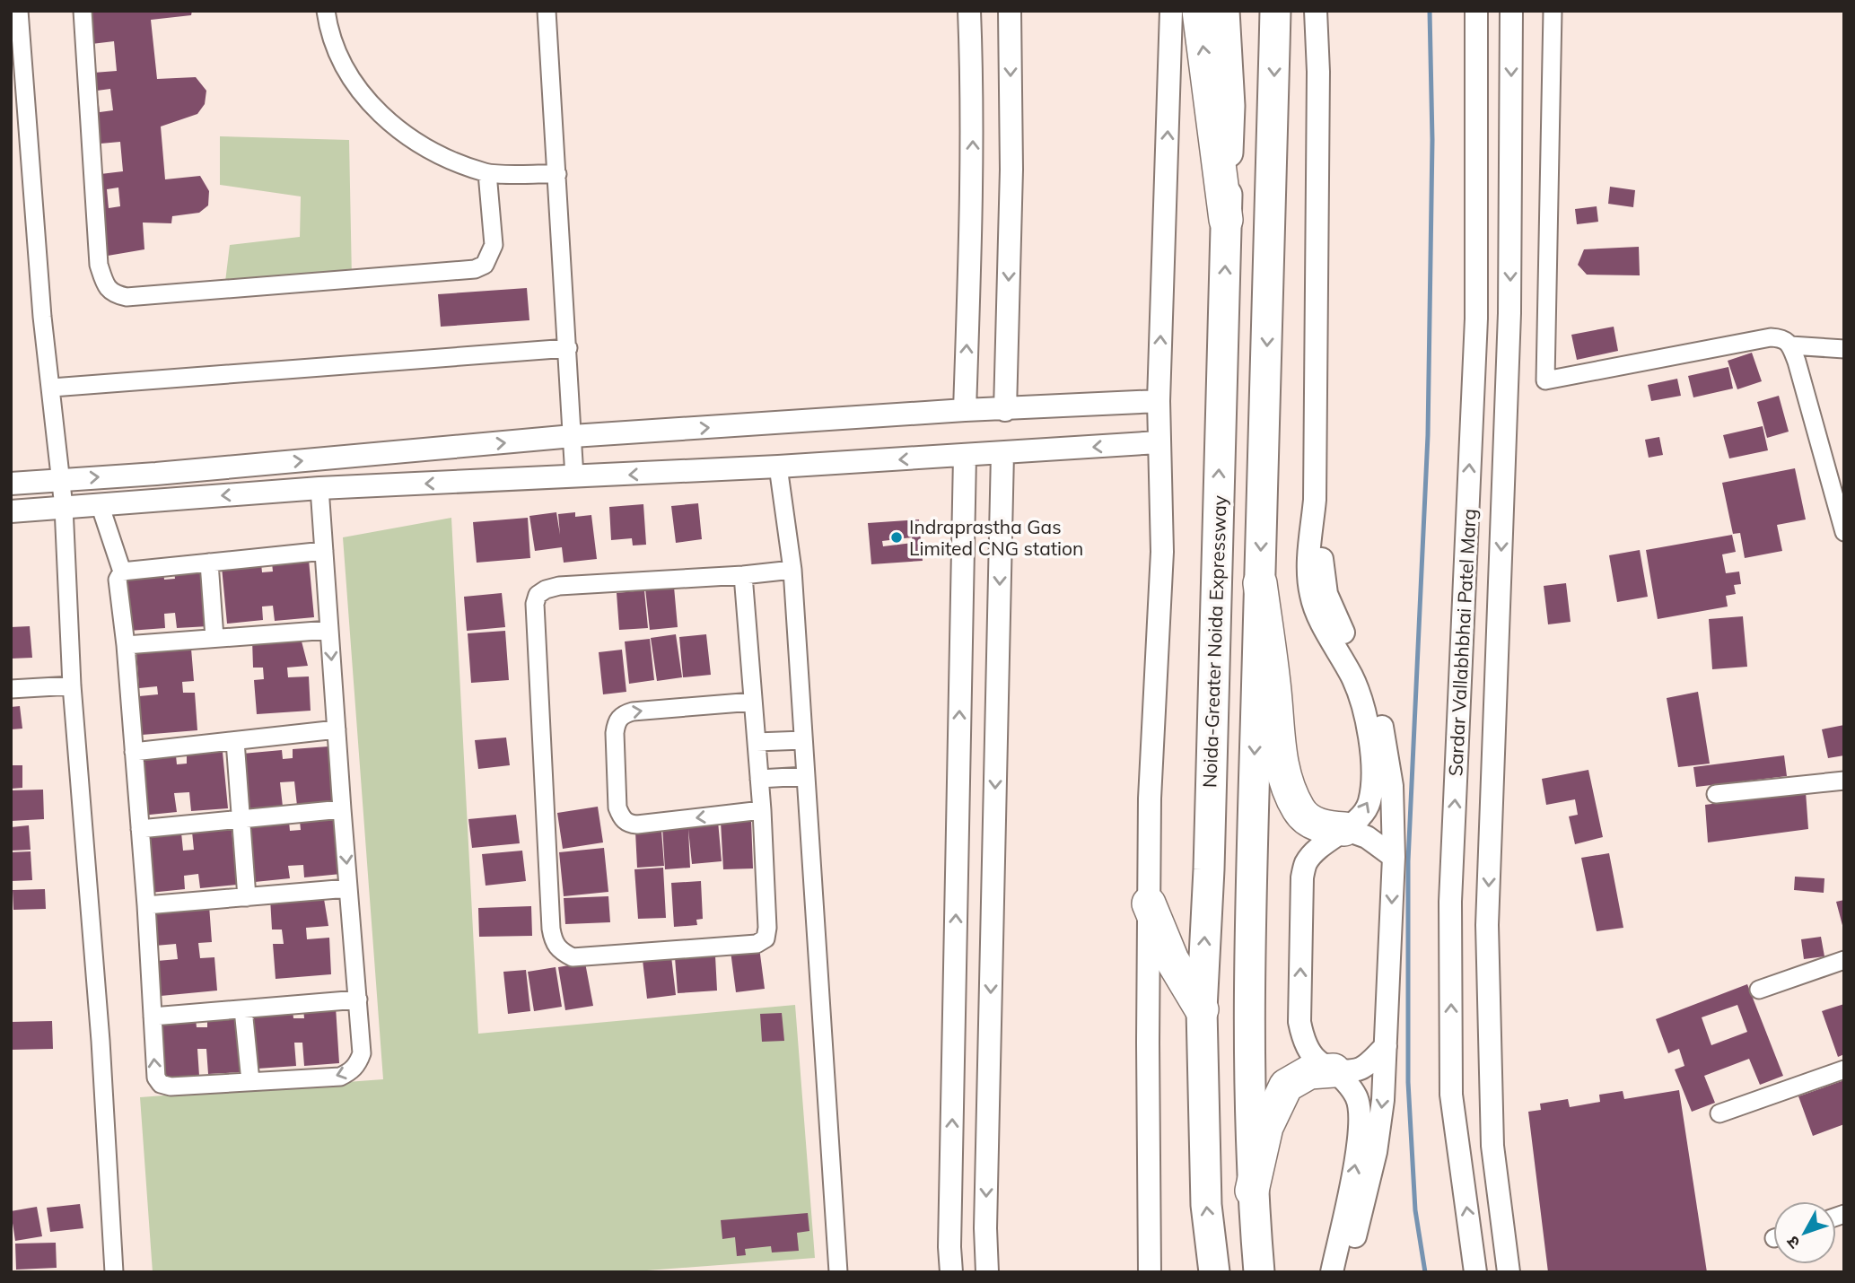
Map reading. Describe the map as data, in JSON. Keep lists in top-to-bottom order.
{
  "streets": {
    "highway": ["Noida-Greater Noida Expressway"],
    "street": ["Sardar Vallabhbhai Patel Marg"]
  },
  "places": ["Indraprastha Gas Limited CNG station"],
  "north": "bottom left"
}
